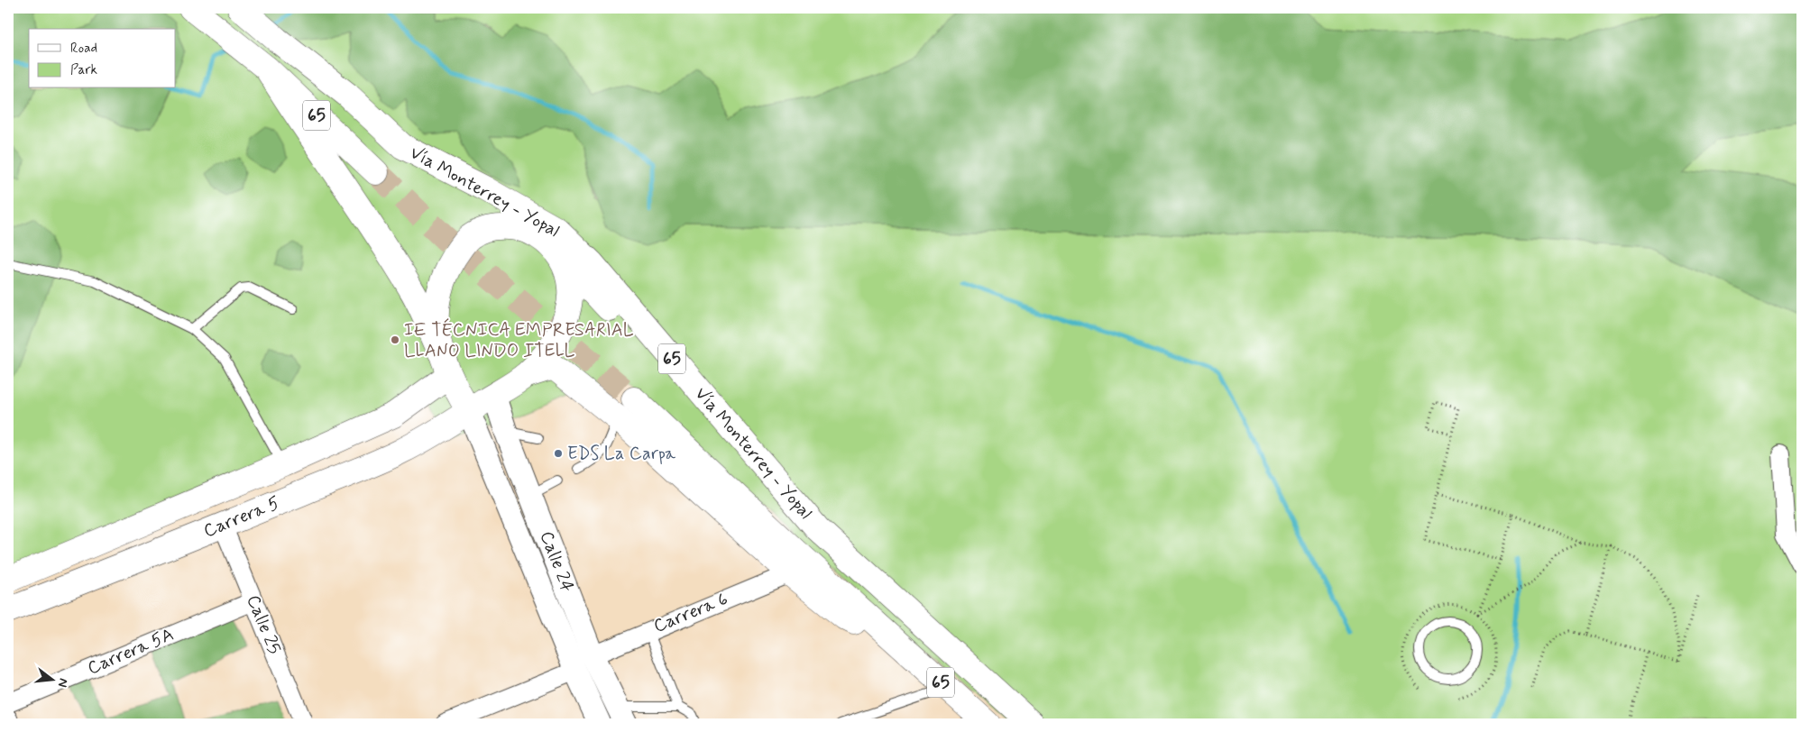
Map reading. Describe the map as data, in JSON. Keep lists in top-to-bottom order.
{
  "streets": {
    "main road": ["65", "Vía Monterrey - Yopal", "Carrera 5"],
    "street": [
      "Calle 24",
      "Carrera 6",
      "Calle 25",
      "Carrera 5A"
    ]
  },
  "crossings": [
    ["Carrera 5", "Calle 24"],
    ["Carrera 5", "Calle 25"],
    ["Calle 24", "Carrera 6"],
    ["Calle 25", "Carrera 5A"]
  ],
  "places": ["IE TÉCNICA EMPRESARIAL LLANO LINDO ITELL", "EDS La Carpa"],
  "legend": ["Road", "Park"],
  "north": "right"
}
